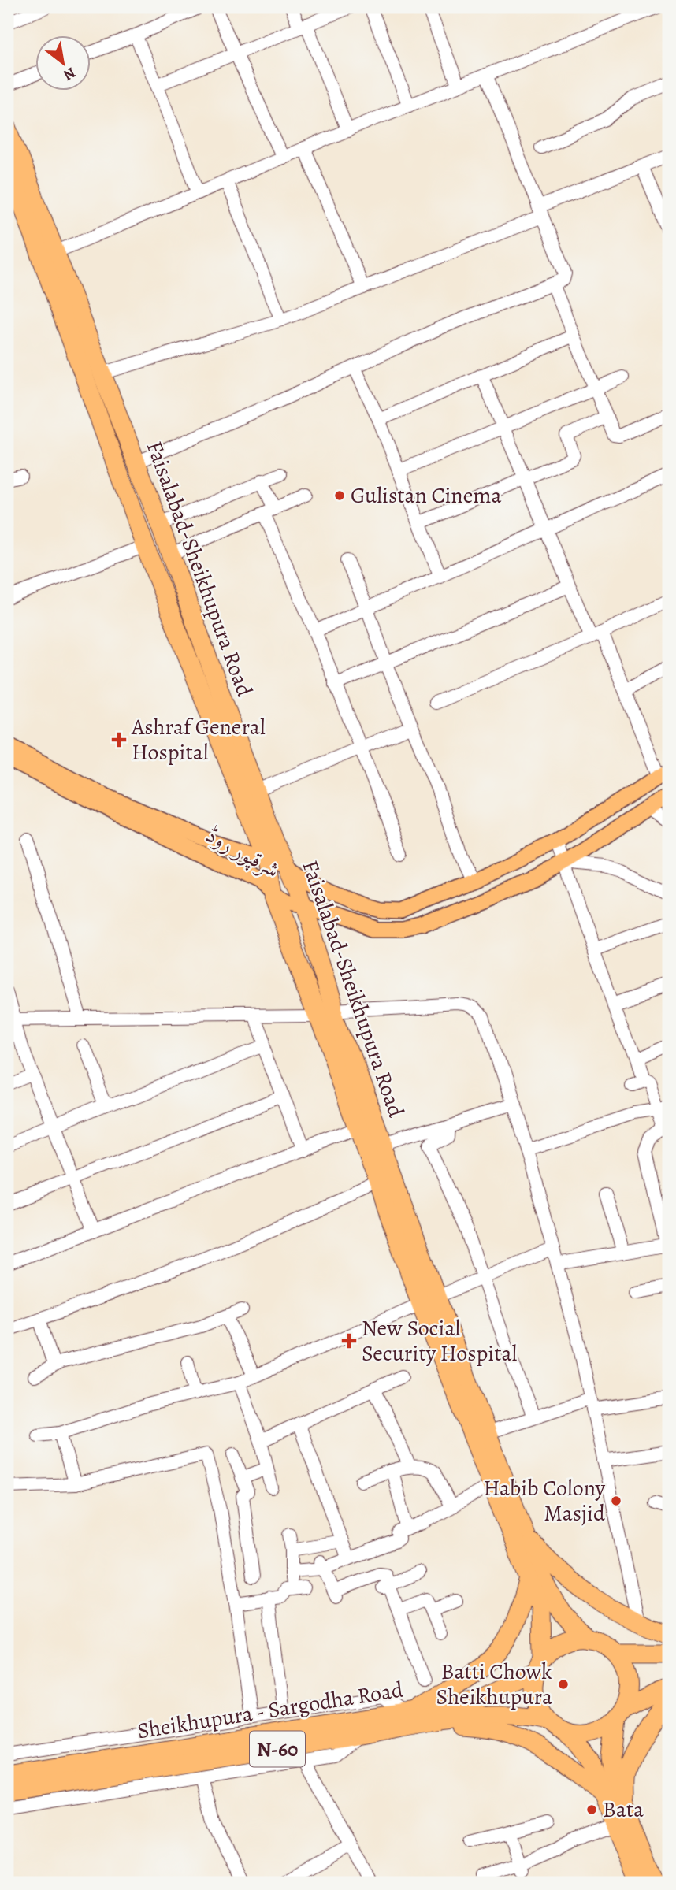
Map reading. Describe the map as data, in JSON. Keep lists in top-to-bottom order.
{
  "streets": {
    "highway": ["Faisalabad-Sheikhupura Road", "Sheikhupura - Sargodha Road", "N-60"],
    "main road": ["شرقپور روڈ"]
  },
  "crossings": [
    ["Faisalabad-Sheikhupura Road", "شرقپور روڈ"],
    ["Faisalabad-Sheikhupura Road", "Sheikhupura - Sargodha Road"]
  ],
  "places": {
    "other": [
      "Gulistan Cinema",
      "Habib Colony Masjid",
      "Batti Chowk Sheikhupura",
      "Bata"
    ],
    "health": ["Ashraf General Hospital", "New Social Security Hospital"]
  },
  "north": "bottom right"
}
